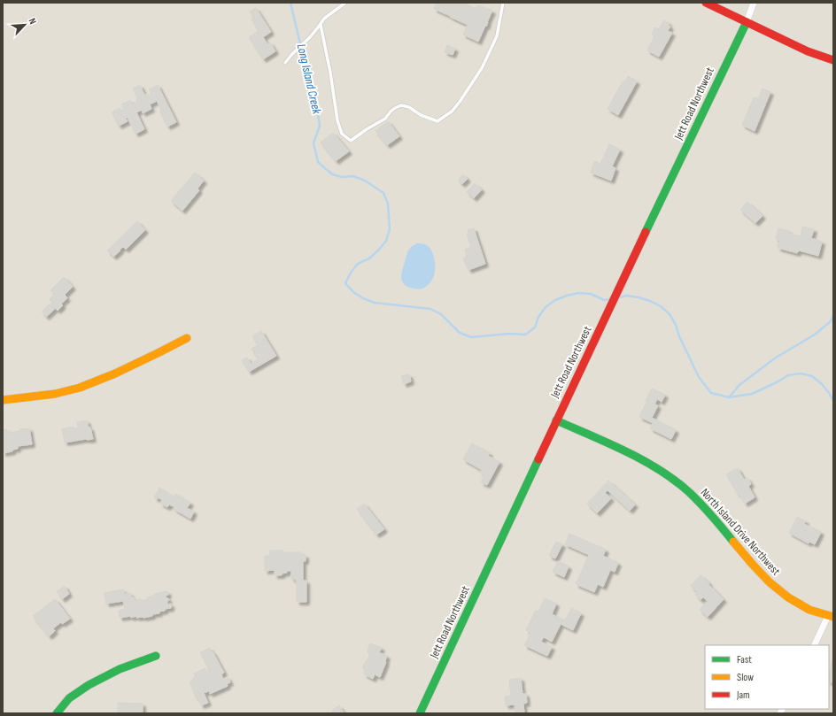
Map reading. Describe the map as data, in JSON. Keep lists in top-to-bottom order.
{
  "streets": {
    "street": ["Jett Road Northwest", "North Island Drive Northwest"]
  },
  "crossings": [
    ["Jett Road Northwest", "North Island Drive Northwest"]
  ],
  "water": ["Long Island Creek"],
  "legend": ["Fast", "Slow", "Jam"],
  "north": "top right"
}
